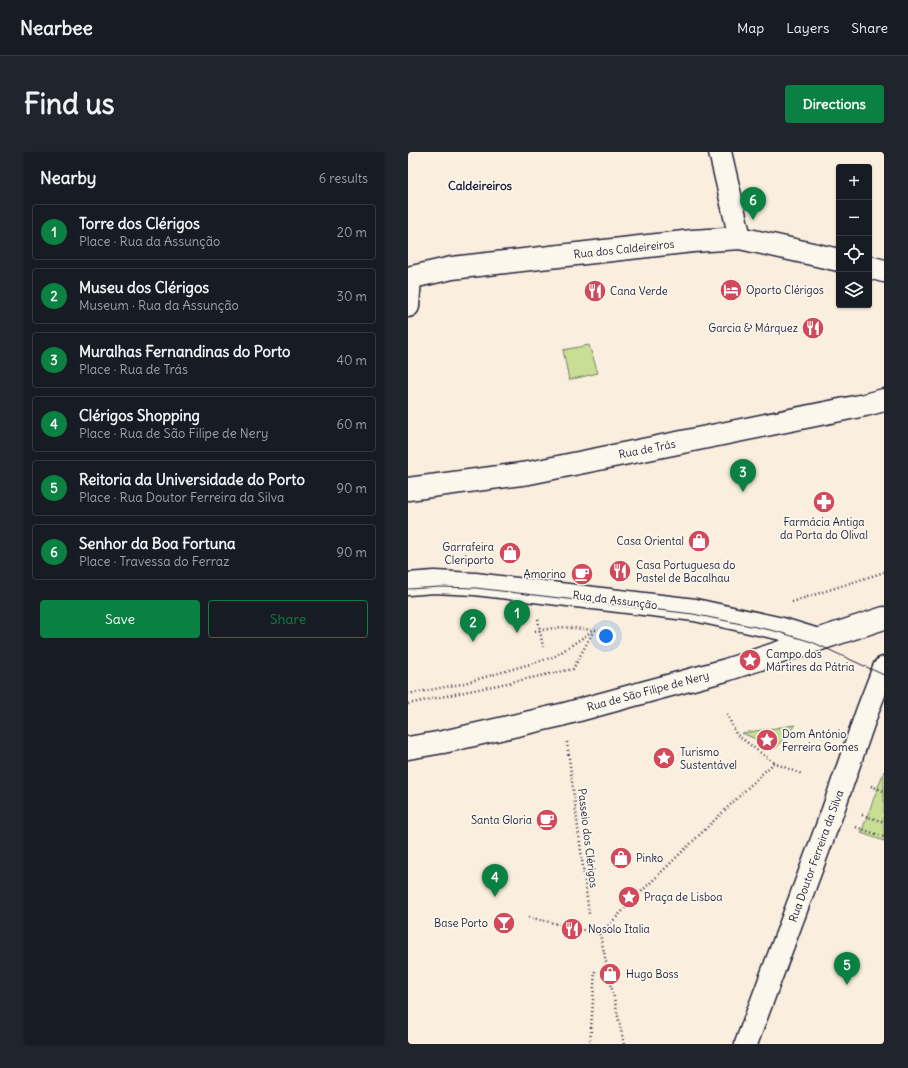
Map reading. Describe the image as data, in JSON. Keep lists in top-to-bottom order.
{
  "streets": {
    "street": [
      "Rua dos Caldeireiros",
      "Rua de Trás",
      "Rua da Assunção",
      "Rua de São Filipe de Nery",
      "Rua Doutor Ferreira da Silva"
    ],
    "path": ["Passeio dos Clérigos"]
  },
  "crossings": [
    ["Rua da Assunção", "Rua de São Filipe de Nery"]
  ],
  "districts": ["Caldeireiros"],
  "places": {
    "hotel": ["Oporto Clérigos"],
    "restaurant": [
      "Cana Verde",
      "Garcia & Márquez",
      "Casa Portuguesa do Pastel de Bacalhau",
      "Nosolo Italia"
    ],
    "pharmacy": ["Farmácia Antiga da Porta do Olival"],
    "shop": [
      "Casa Oriental",
      "Garrafeira Cleriporto",
      "Pinko",
      "Hugo Boss"
    ],
    "cafe": ["Amorino", "Santa Gloria"],
    "place": [
      "Campo dos Mártires da Pátria",
      "Dom António Ferreira Gomes",
      "Turismo Sustentável",
      "Praça de Lisboa"
    ],
    "bar": ["Base Porto"]
  },
  "page": {
    "header": "Nearbee",
    "nav": ["Map", "Layers", "Share"],
    "buttons": [
      "Directions",
      ["Save", "Share"]
    ],
    "title": "Find us",
    "heading": ["Nearby", "6 results"],
    "map_buttons": ["+", "−"],
    "pins": [
      "6",
      "3",
      "1",
      "2",
      "4",
      "5"
    ],
    "list": [
      {
        "mark": "1",
        "name": "Torre dos Clérigos",
        "note": "Place · Rua da Assunção",
        "value": "20 m"
      },
      {
        "mark": "2",
        "name": "Museu dos Clérigos",
        "note": "Museum · Rua da Assunção",
        "value": "30 m"
      },
      {
        "mark": "3",
        "name": "Muralhas Fernandinas do Porto",
        "note": "Place · Rua de Trás",
        "value": "40 m"
      },
      {
        "mark": "4",
        "name": "Clérigos Shopping",
        "note": "Place · Rua de São Filipe de Nery",
        "value": "60 m"
      },
      {
        "mark": "5",
        "name": "Reitoria da Universidade do Porto",
        "note": "Place · Rua Doutor Ferreira da Silva",
        "value": "90 m"
      },
      {
        "mark": "6",
        "name": "Senhor da Boa Fortuna",
        "note": "Place · Travessa do Ferraz",
        "value": "90 m"
      }
    ]
  }
}
